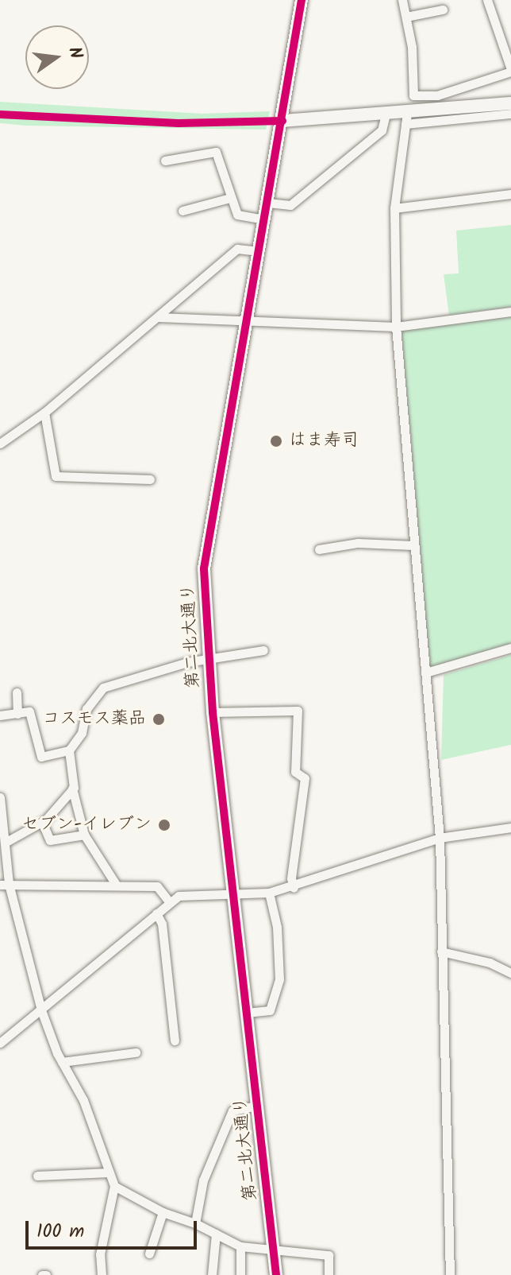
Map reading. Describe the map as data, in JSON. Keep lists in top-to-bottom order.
{
  "streets": {
    "street": ["第二北大通り"]
  },
  "places": ["はま寿司", "コスモス薬品", "セブン-イレブン"],
  "scale_bar": "100 m",
  "north": "right"
}
